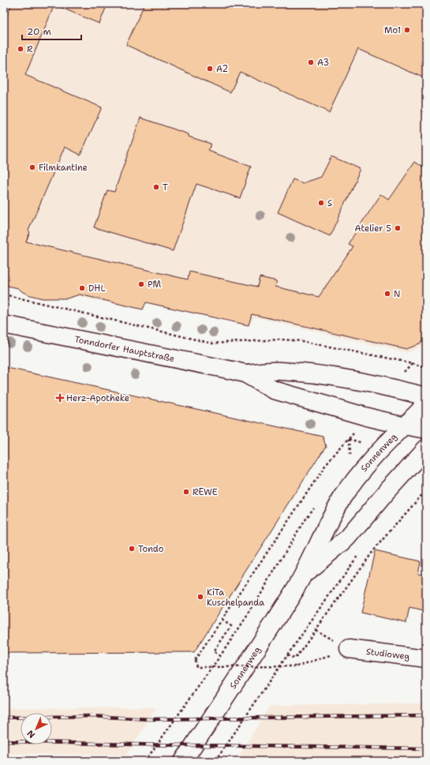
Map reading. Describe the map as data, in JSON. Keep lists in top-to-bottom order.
{
  "streets": {
    "main road": ["Tonndorfer Hauptstraße", "Sonnenweg", "Studioweg"]
  },
  "crossings": [
    ["Tonndorfer Hauptstraße", "Sonnenweg"]
  ],
  "places": {
    "other": [
      "Mo1",
      "R",
      "A3",
      "A2",
      "Filmkantine",
      "T",
      "S",
      "Atelier 5",
      "PM",
      "DHL",
      "N",
      "REWE",
      "Tondo",
      "KiTa Kuschelpanda"
    ],
    "health": ["Herz-Apotheke"]
  },
  "scale_bar": "20 m",
  "north": "bottom left"
}
